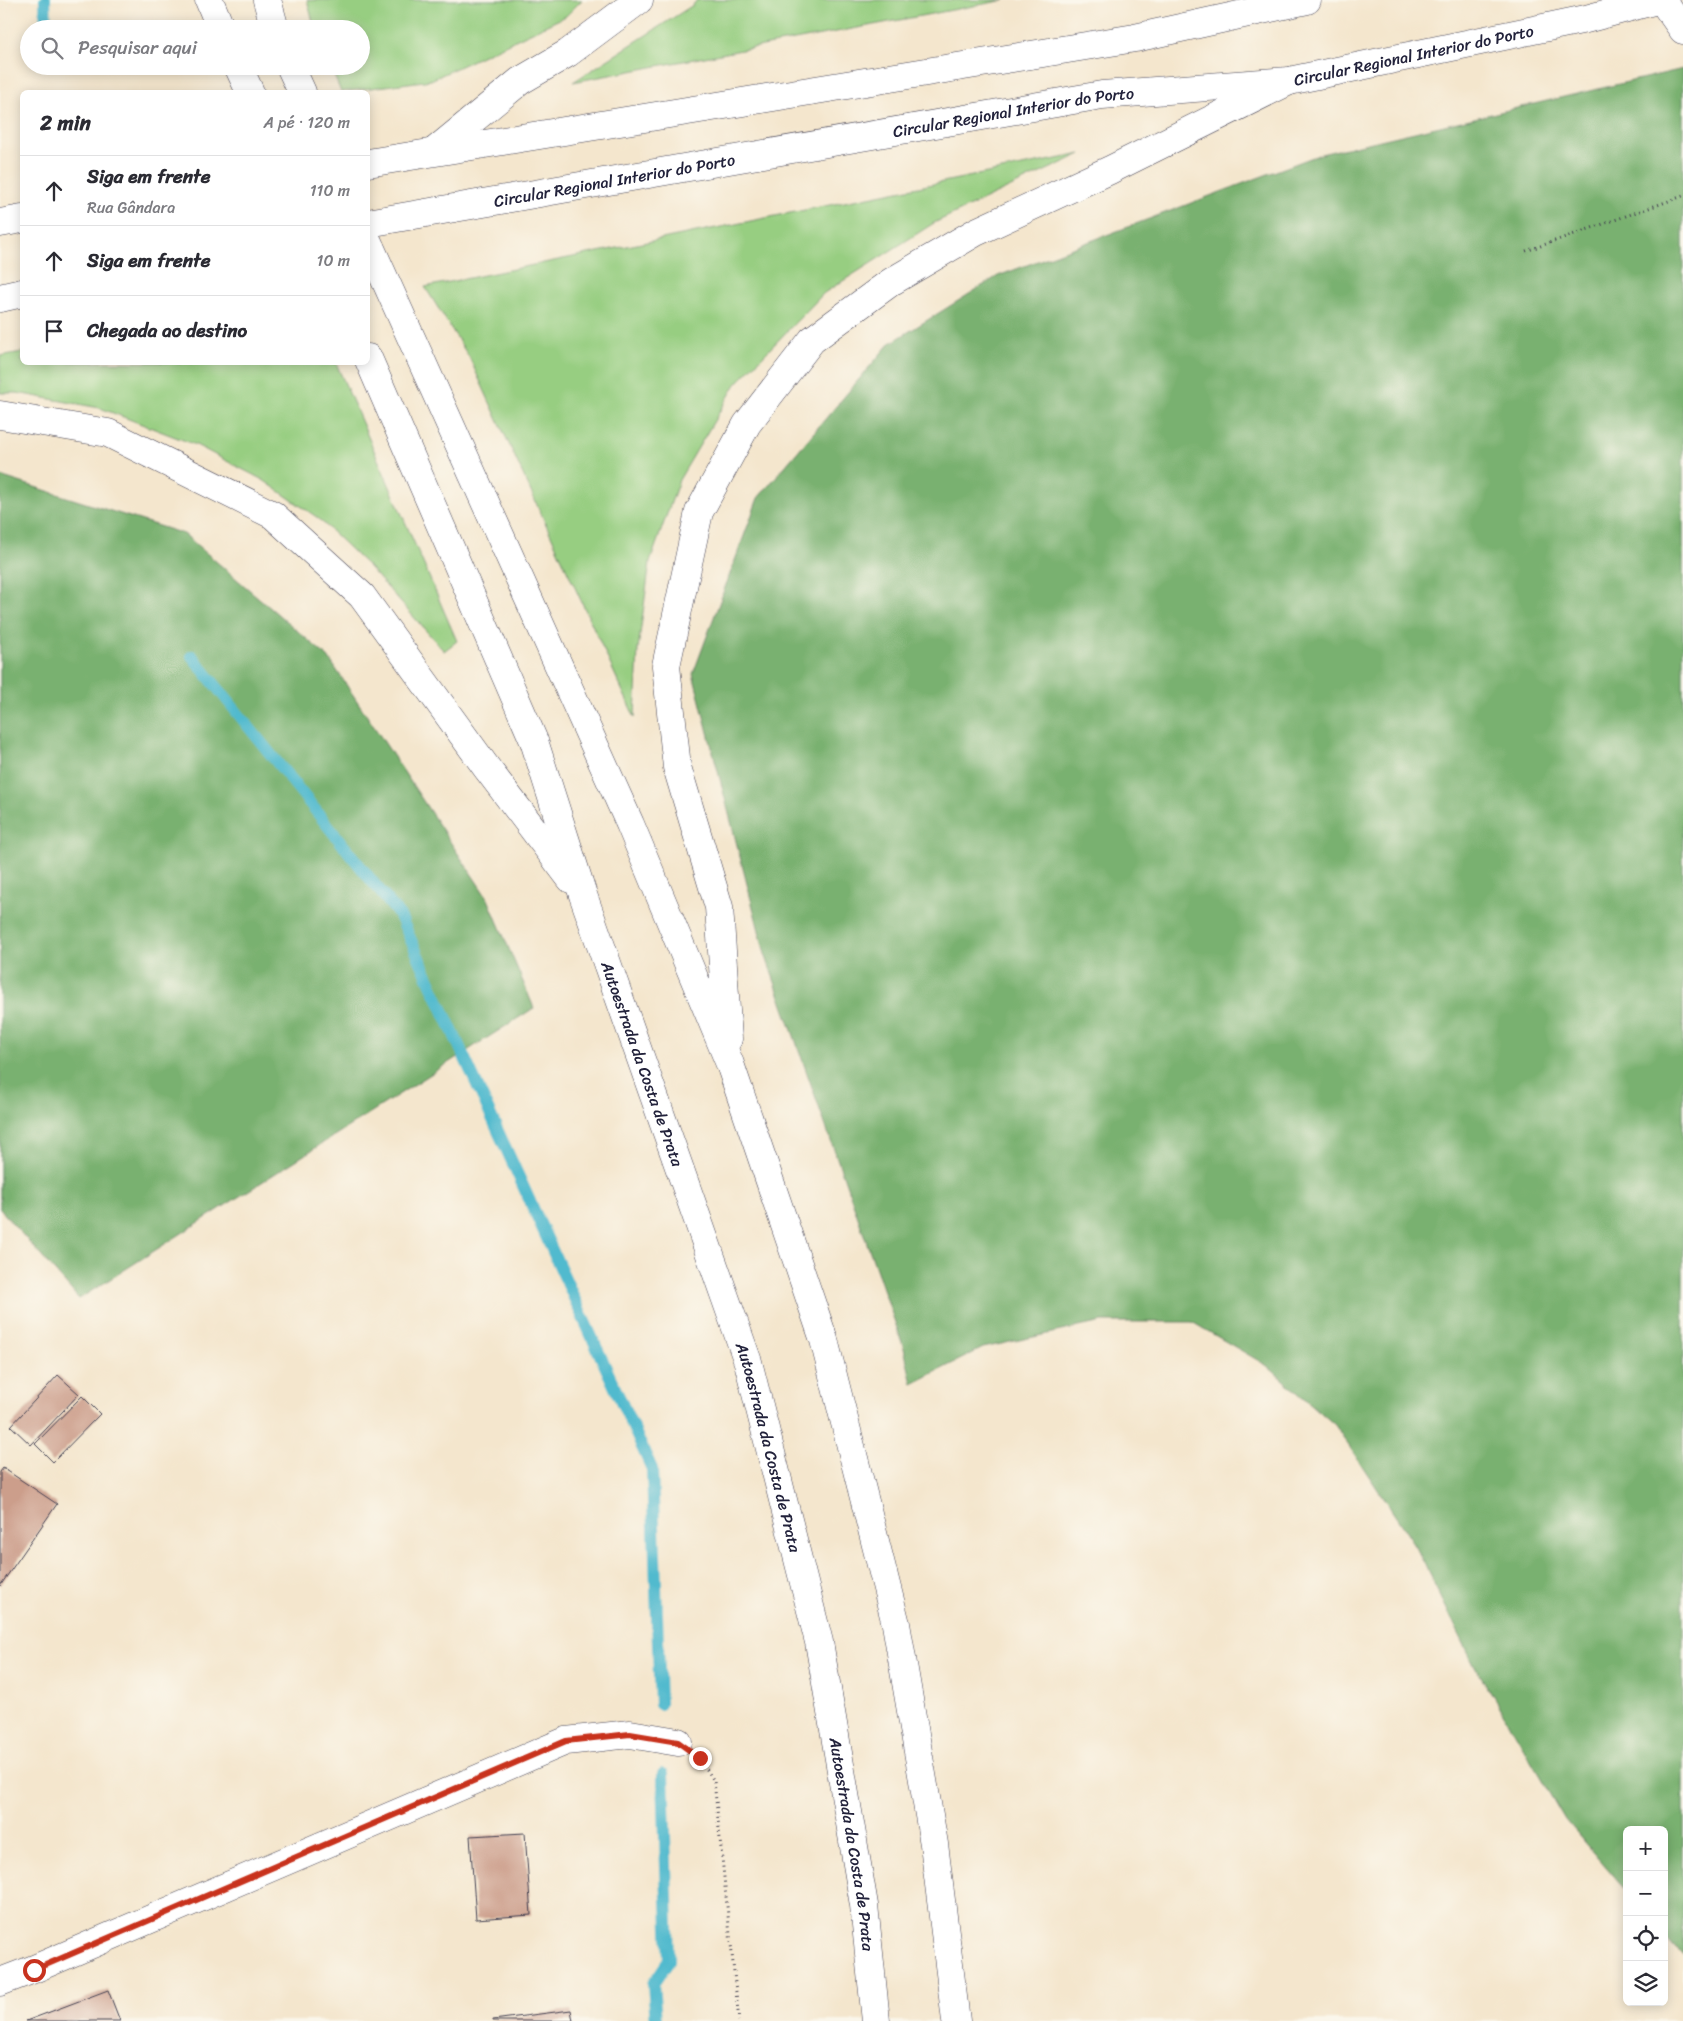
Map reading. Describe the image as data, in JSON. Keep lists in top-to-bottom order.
{
  "streets": {
    "main road": ["Circular Regional Interior do Porto", "Autoestrada da Costa de Prata"]
  },
  "page": {
    "search": "Pesquisar aqui",
    "heading": ["2 min", "A pé · 120 m"],
    "list": [
      ["Siga em frente", "Rua Gândara", "110 m"],
      ["Siga em frente", "10 m"],
      "Chegada ao destino"
    ],
    "map_buttons": ["+", "−"]
  }
}
